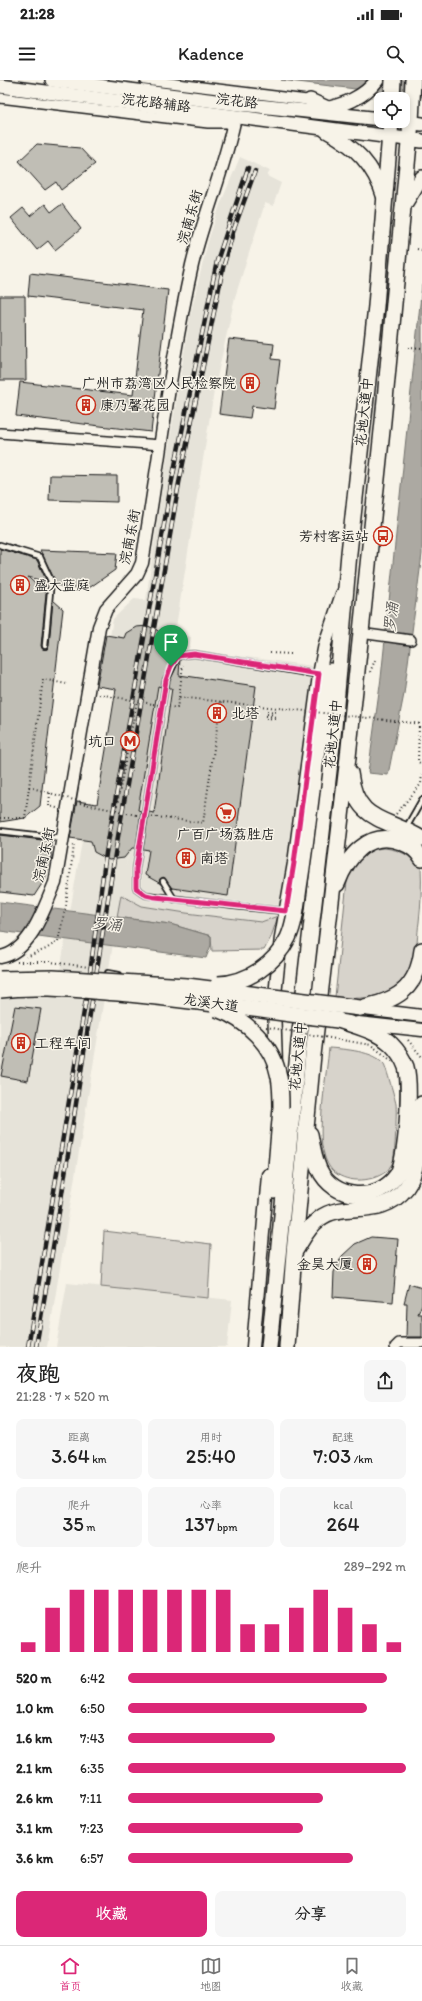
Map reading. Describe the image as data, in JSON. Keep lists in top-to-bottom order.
{
  "streets": {
    "main road": ["浣花路", "花地大道中", "龙溪大道"],
    "street": ["浣花路辅路", "浣南东街"]
  },
  "crossings": [
    ["浣花路", "浣花路辅路"],
    ["浣花路", "浣南东街"],
    ["浣花路", "花地大道中"]
  ],
  "water": ["罗涌"],
  "places": {
    "building": [
      "广州市荔湾区人民检察院",
      "康乃馨花园",
      "盛大蓝庭",
      "北塔",
      "南塔",
      "工程车间",
      "金昊大厦"
    ],
    "bus stop": ["芳村客运站"],
    "metro station": ["坑口"],
    "supermarket": ["广百广场荔胜店"]
  },
  "page": {
    "status": "21:28",
    "header": "Kadence",
    "heading": ["夜跑", "21:28 · 7 × 520 m"],
    "stats": [
      ["距离", "3.64 km"],
      ["用时", "25:40"],
      ["配速", "7:03 /km"],
      ["爬升", "35 m"],
      ["心率", "137 bpm"],
      ["kcal", "264"]
    ],
    "chart": ["爬升", "289–292 m"],
    "list": [
      {
        "name": "520 m",
        "note": "6:42"
      },
      {
        "name": "1.0 km",
        "note": "6:50"
      },
      {
        "name": "1.6 km",
        "note": "7:43"
      },
      {
        "name": "2.1 km",
        "note": "6:35"
      },
      {
        "name": "2.6 km",
        "note": "7:11"
      },
      {
        "name": "3.1 km",
        "note": "7:23"
      },
      {
        "name": "3.6 km",
        "note": "6:57"
      }
    ],
    "buttons": ["收藏", "分享"],
    "tabs": ["首页", "地图", "收藏"]
  }
}
